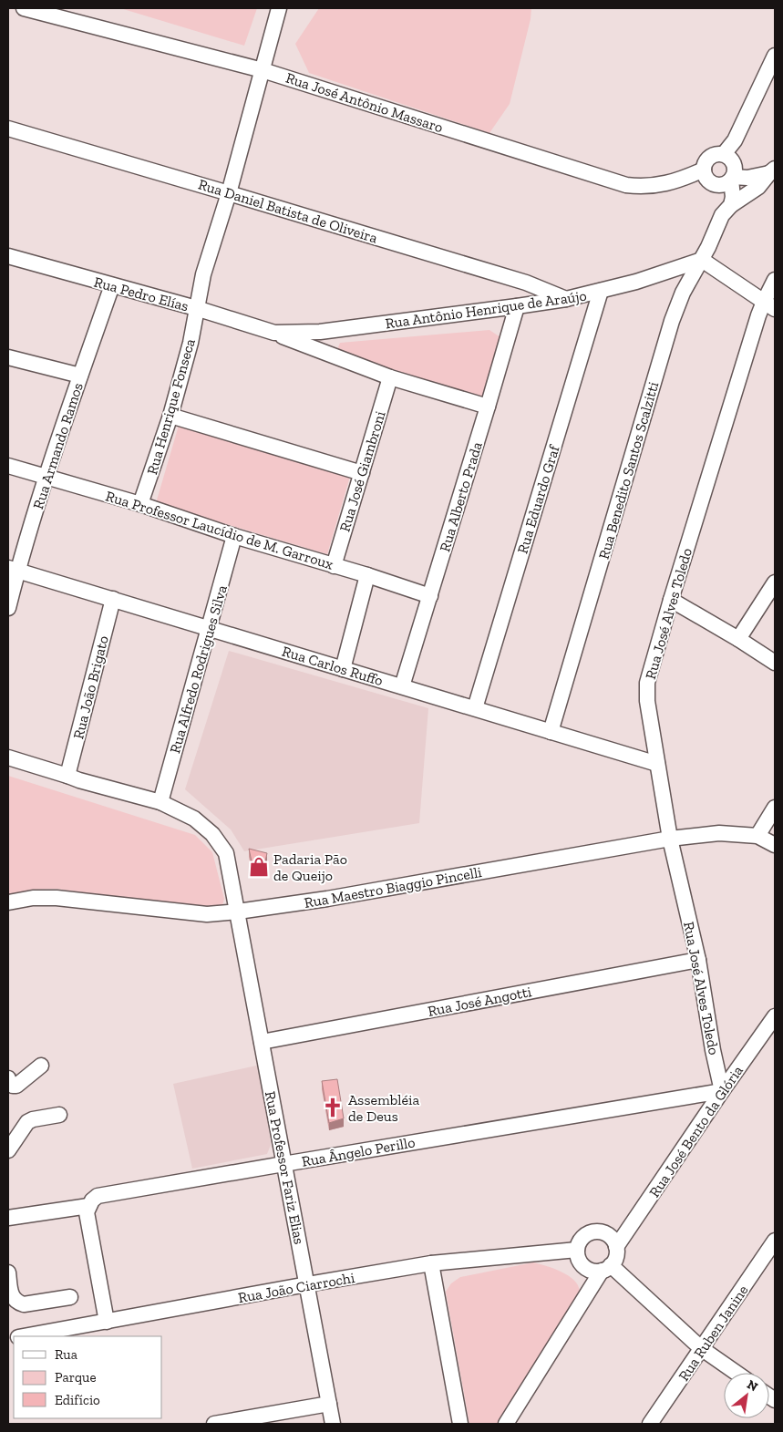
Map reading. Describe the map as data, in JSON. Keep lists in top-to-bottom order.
{
  "streets": {
    "street": [
      "Rua José Antônio Massaro",
      "Rua Daniel Batista de Oliveira",
      "Rua Pedro Elías",
      "Rua Antônio Henrique de Araújo",
      "Rua Henrique Fonseca",
      "Rua Armando Ramos",
      "Rua Benedito Santos Scalzitti",
      "Rua José Giambroni",
      "Rua Alberto Prada",
      "Rua Eduardo Graf",
      "Rua Professor Laucídio de M. Garroux",
      "Rua José Alves Toledo",
      "Rua Carlos Ruffo",
      "Rua Alfredo Rodrigues Silva",
      "Rua João Brigato",
      "Rua Maestro Biaggio Pincelli",
      "Rua José Angotti",
      "Rua José Bento da Glória",
      "Rua Ângelo Perillo",
      "Rua Professor Fariz Elias",
      "Rua João Ciarrochi",
      "Rua Ruben Janine"
    ]
  },
  "crossings": [
    ["Rua José Antônio Massaro", "Rua Henrique Fonseca"],
    ["Rua José Antônio Massaro", "Rua Benedito Santos Scalzitti"],
    ["Rua Daniel Batista de Oliveira", "Rua Antônio Henrique de Araújo"],
    ["Rua Daniel Batista de Oliveira", "Rua Henrique Fonseca"],
    ["Rua Pedro Elías", "Rua Antônio Henrique de Araújo"],
    ["Rua Pedro Elías", "Rua Henrique Fonseca"],
    ["Rua Pedro Elías", "Rua Armando Ramos"],
    ["Rua Pedro Elías", "Rua José Giambroni"],
    ["Rua Pedro Elías", "Rua Alberto Prada"],
    ["Rua Antônio Henrique de Araújo", "Rua Benedito Santos Scalzitti"],
    ["Rua Antônio Henrique de Araújo", "Rua Alberto Prada"],
    ["Rua Antônio Henrique de Araújo", "Rua Eduardo Graf"],
    ["Rua Henrique Fonseca", "Rua Professor Laucídio de M. Garroux"],
    ["Rua Armando Ramos", "Rua Professor Laucídio de M. Garroux"],
    ["Rua Armando Ramos", "Rua Carlos Ruffo"],
    ["Rua Benedito Santos Scalzitti", "Rua Carlos Ruffo"],
    ["Rua José Giambroni", "Rua Professor Laucídio de M. Garroux"],
    ["Rua Alberto Prada", "Rua Professor Laucídio de M. Garroux"],
    ["Rua Alberto Prada", "Rua Carlos Ruffo"],
    ["Rua Eduardo Graf", "Rua Carlos Ruffo"],
    ["Rua Professor Laucídio de M. Garroux", "Rua Alfredo Rodrigues Silva"],
    ["Rua José Alves Toledo", "Rua Carlos Ruffo"],
    ["Rua José Alves Toledo", "Rua Maestro Biaggio Pincelli"],
    ["Rua José Alves Toledo", "Rua José Angotti"],
    ["Rua José Alves Toledo", "Rua José Bento da Glória"],
    ["Rua José Alves Toledo", "Rua Ângelo Perillo"],
    ["Rua Carlos Ruffo", "Rua Alfredo Rodrigues Silva"],
    ["Rua Carlos Ruffo", "Rua João Brigato"],
    ["Rua Alfredo Rodrigues Silva", "Rua Professor Fariz Elias"],
    ["Rua João Brigato", "Rua Professor Fariz Elias"],
    ["Rua Maestro Biaggio Pincelli", "Rua Professor Fariz Elias"],
    ["Rua José Angotti", "Rua Professor Fariz Elias"],
    ["Rua José Bento da Glória", "Rua Ângelo Perillo"],
    ["Rua José Bento da Glória", "Rua João Ciarrochi"],
    ["Rua Ângelo Perillo", "Rua Professor Fariz Elias"],
    ["Rua Professor Fariz Elias", "Rua João Ciarrochi"]
  ],
  "places": {
    "shop": ["Padaria Pão de Queijo"],
    "church": ["Assembléia de Deus"]
  },
  "legend": ["Rua", "Parque", "Edifício"],
  "north": "top right"
}
